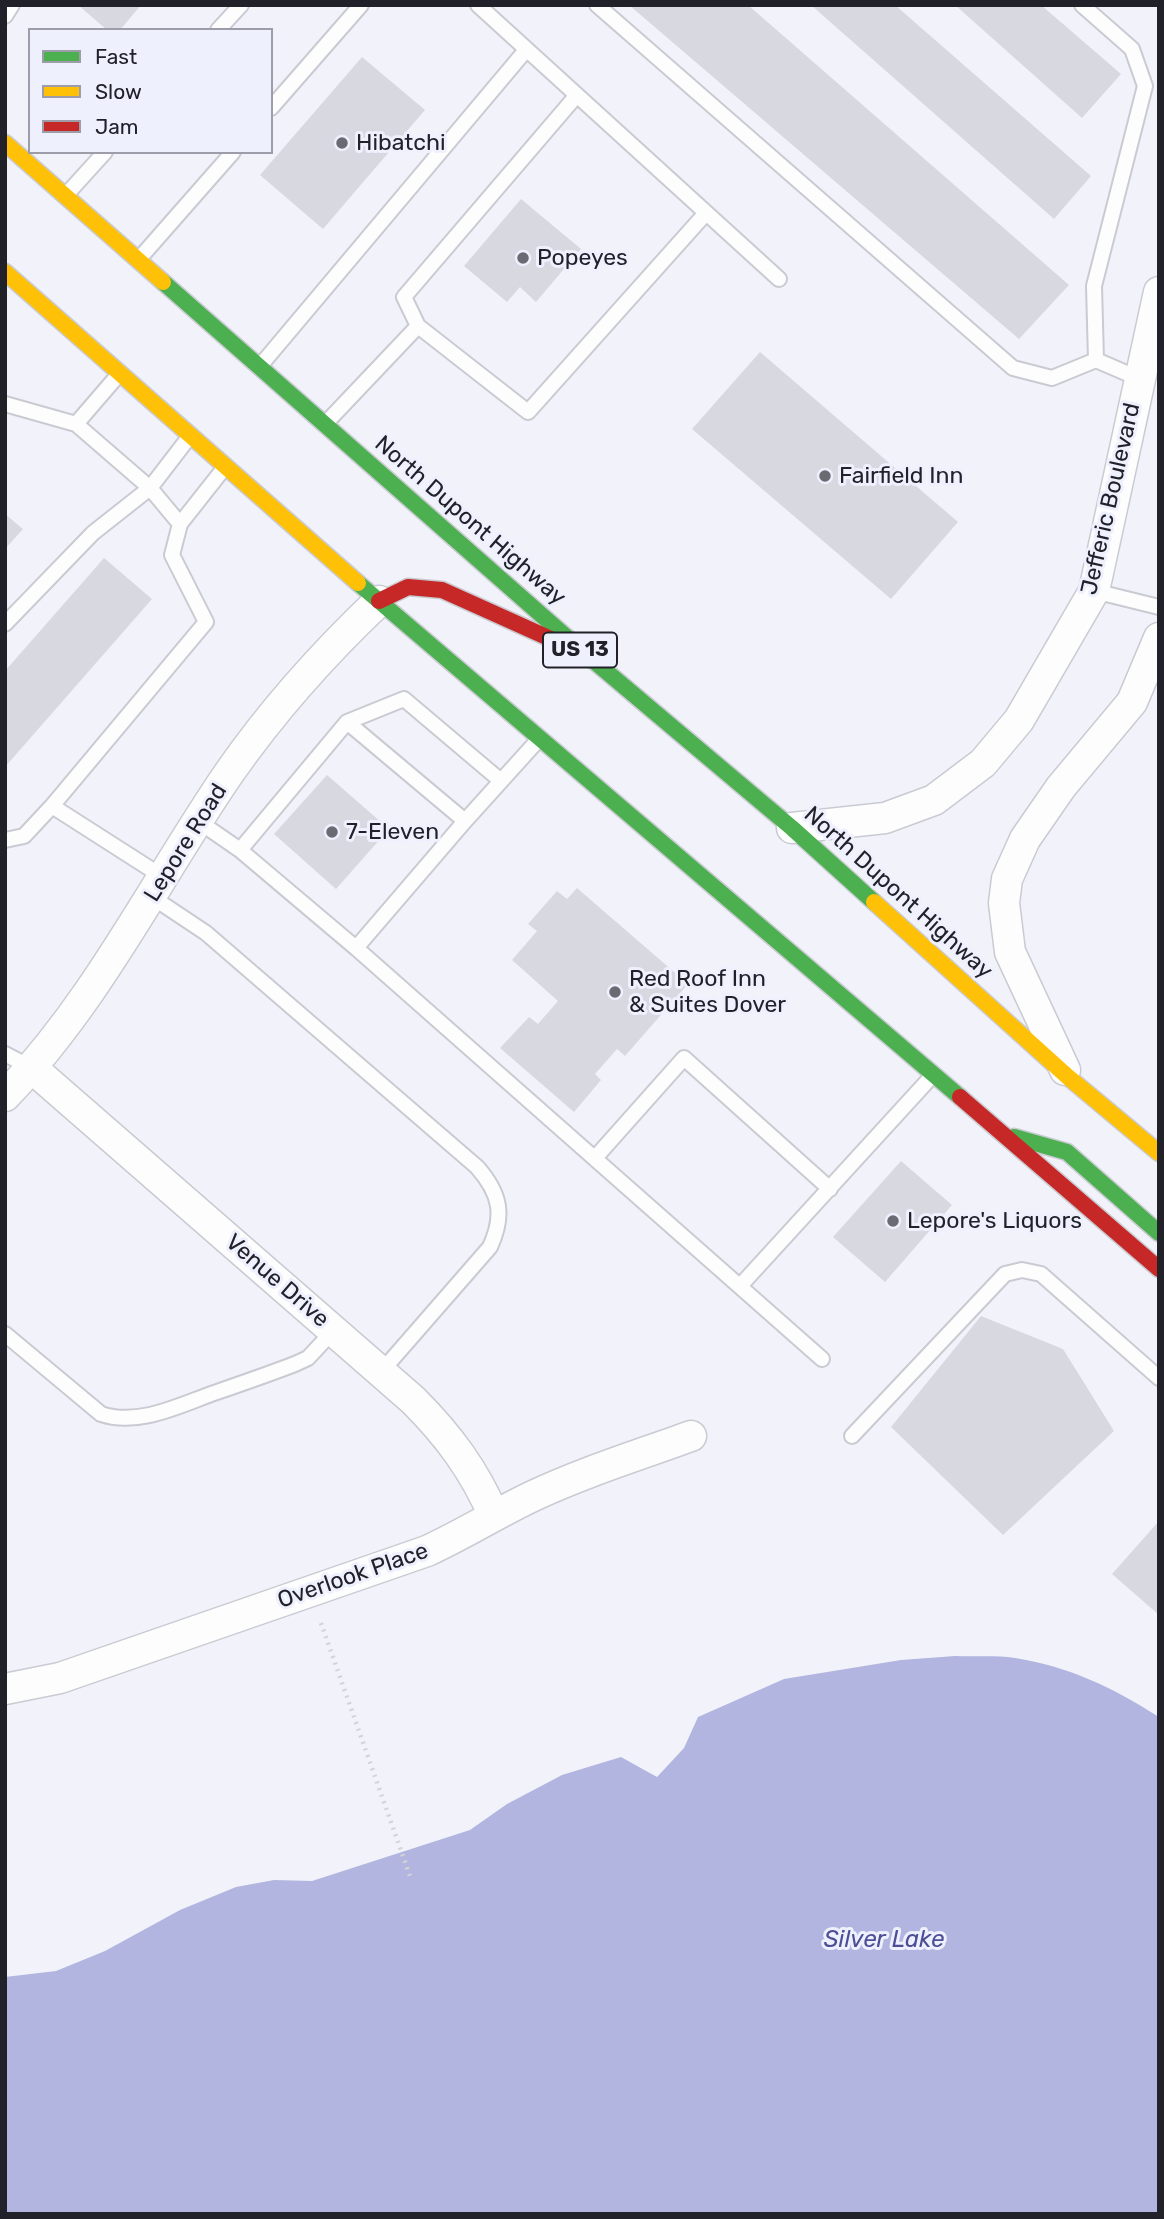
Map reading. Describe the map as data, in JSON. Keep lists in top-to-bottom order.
{
  "streets": {
    "highway": ["North Dupont Highway", "US 13"],
    "street": [
      "Jefferic Boulevard",
      "Lepore Road",
      "Venue Drive",
      "Overlook Place"
    ]
  },
  "crossings": [
    ["Jefferic Boulevard", "North Dupont Highway"],
    ["Lepore Road", "Venue Drive"],
    ["Venue Drive", "Overlook Place"]
  ],
  "water": ["Silver Lake"],
  "places": [
    "Hibatchi",
    "Popeyes",
    "Fairfield Inn",
    "7-Eleven",
    "Red Roof Inn & Suites Dover",
    "Lepore's Liquors"
  ],
  "legend": ["Fast", "Slow", "Jam"]
}
